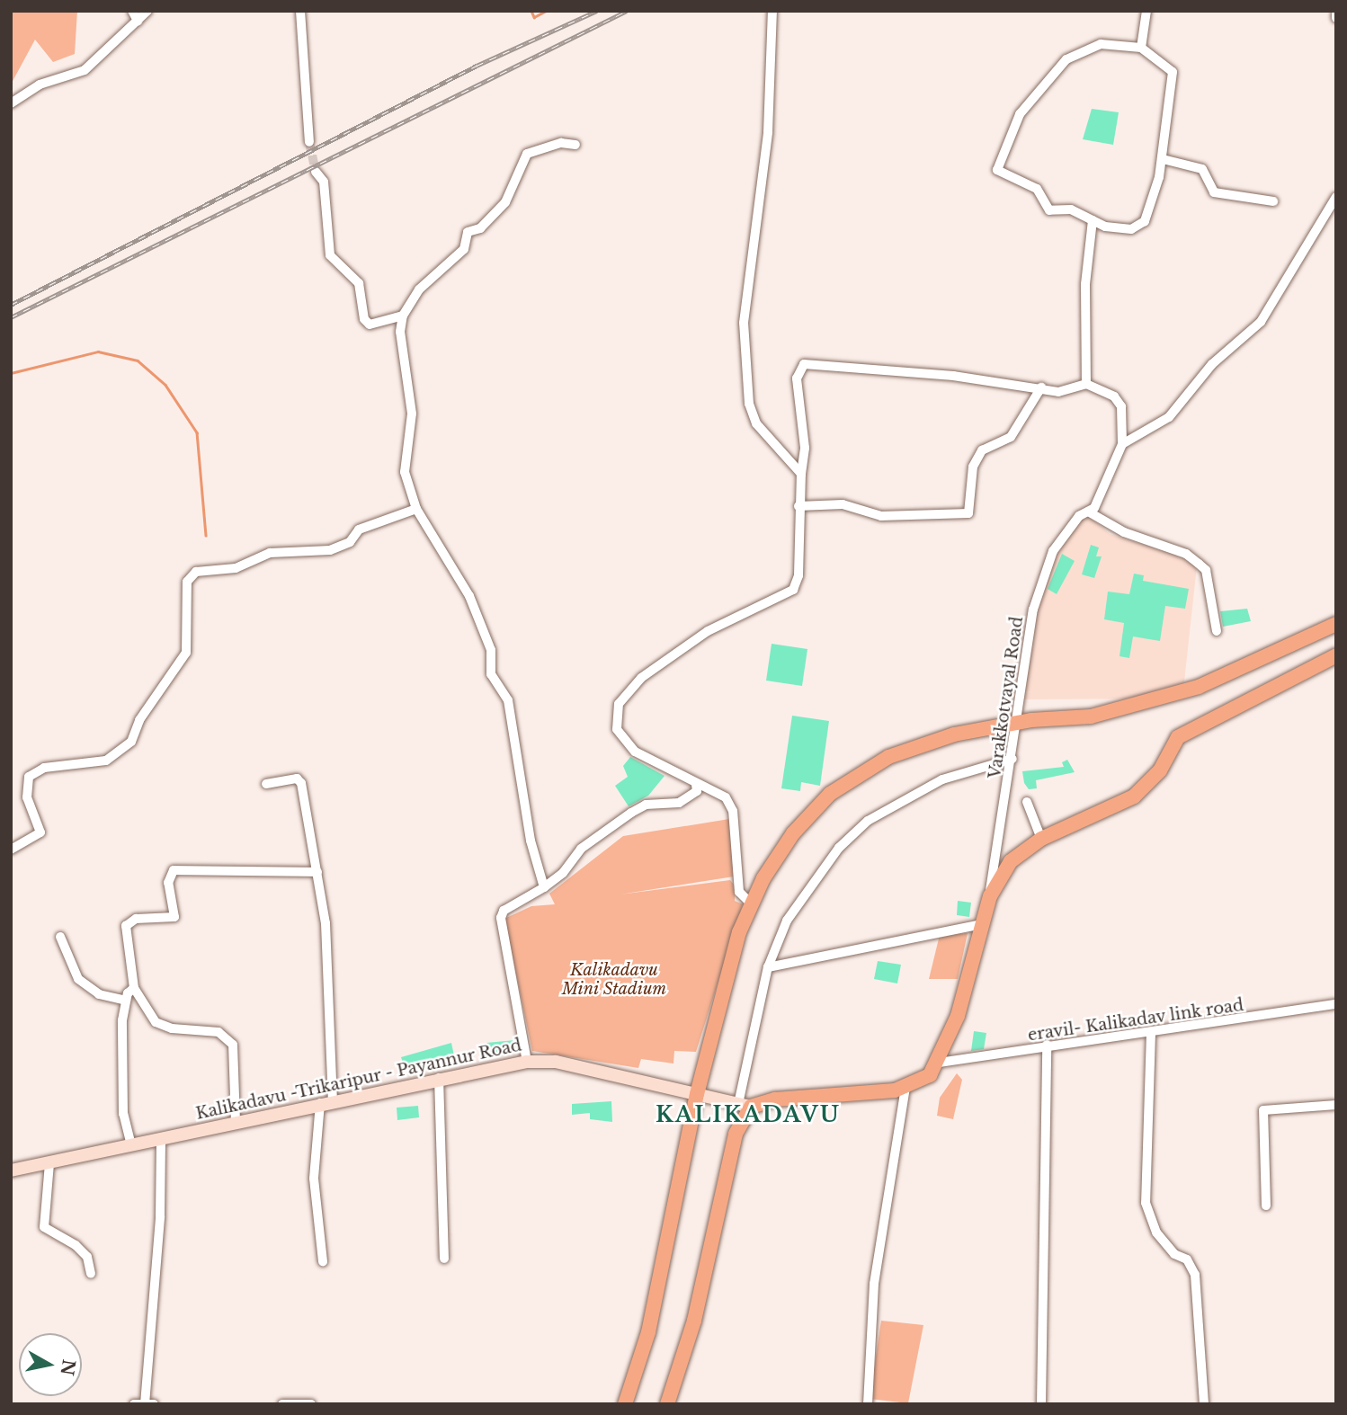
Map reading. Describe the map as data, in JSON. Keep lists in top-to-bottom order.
{
  "streets": {
    "main road": ["Kalikadavu -Trikaripur - Payannur Road"],
    "street": ["Varakkotvayal Road", "eravil- Kalikadav link road"]
  },
  "districts": ["KALIKADAVU"],
  "parks": ["Kalikadavu Mini Stadium"],
  "north": "right"
}
